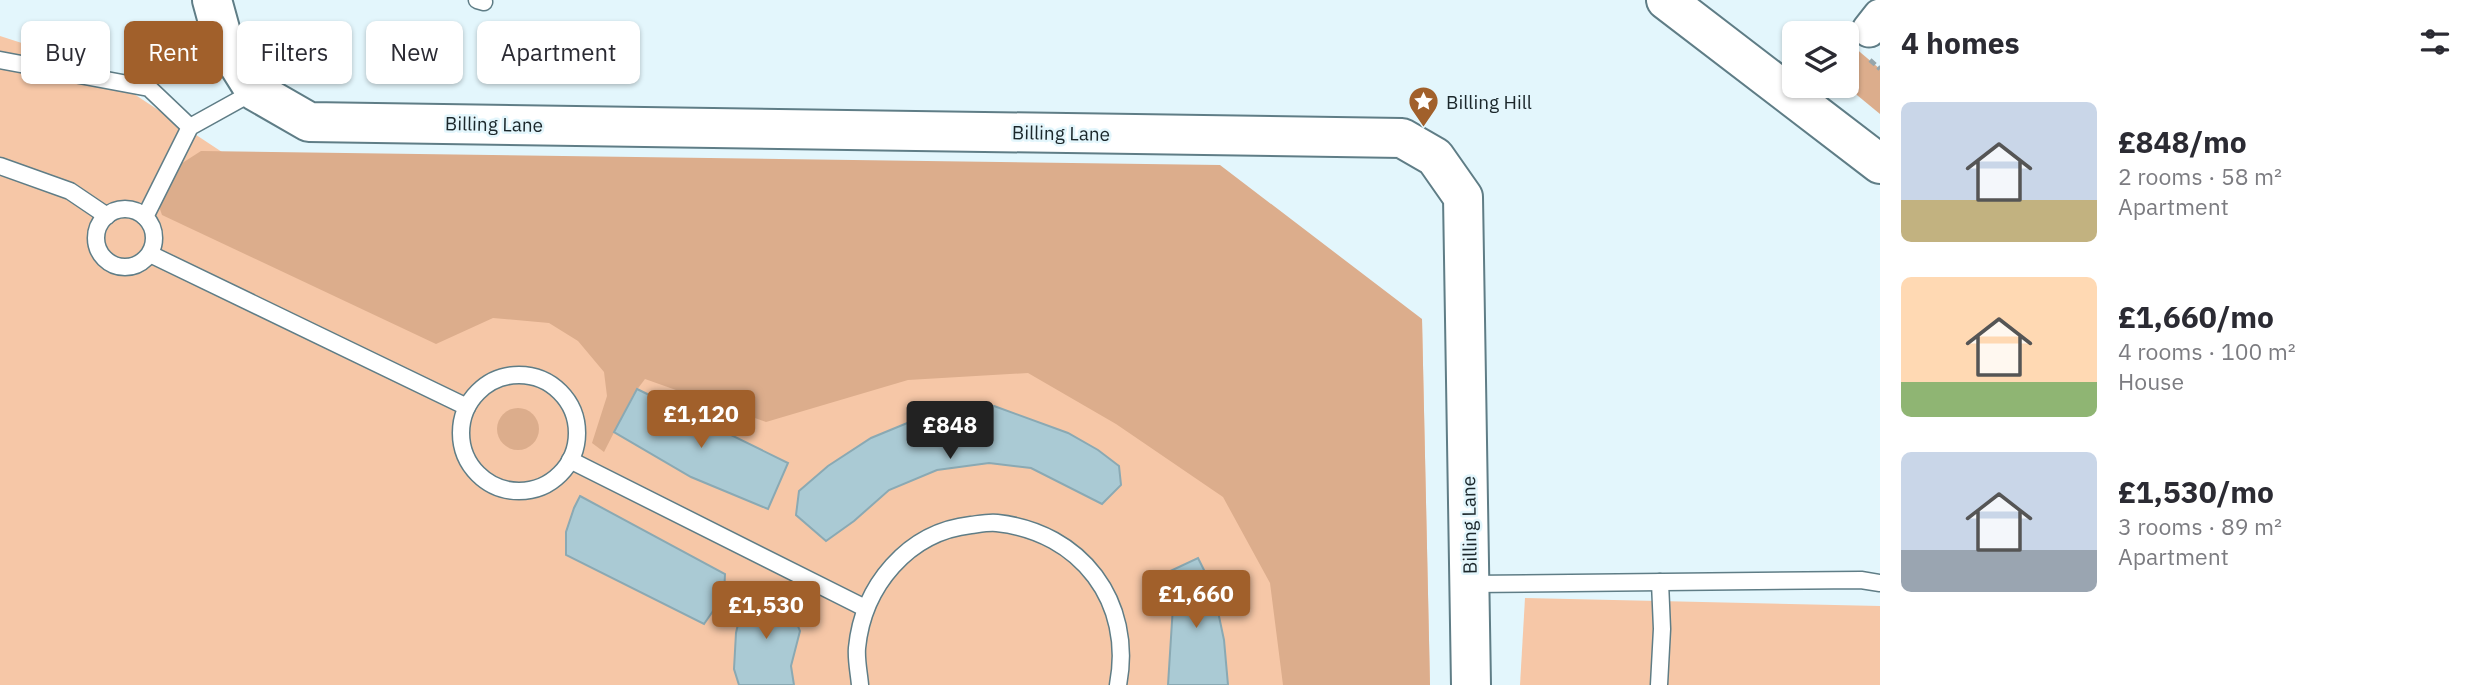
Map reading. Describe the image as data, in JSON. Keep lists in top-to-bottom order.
{
  "streets": {
    "street": ["Billing Lane"]
  },
  "places": {
    "place": ["Billing Hill"]
  },
  "page": {
    "heading": "4 homes",
    "chip": [
      "Buy",
      "Rent",
      "Filters",
      "New",
      "Apartment"
    ],
    "list": [
      {
        "name": "£848/mo",
        "note": "2 rooms · 58 m² · Apartment"
      },
      {
        "name": "£1,660/mo",
        "note": "4 rooms · 100 m² · House"
      },
      {
        "name": "£1,530/mo",
        "note": "3 rooms · 89 m² · Apartment"
      }
    ],
    "price": [
      "£1,120",
      "£848",
      "£1,660",
      "£1,530"
    ]
  }
}
